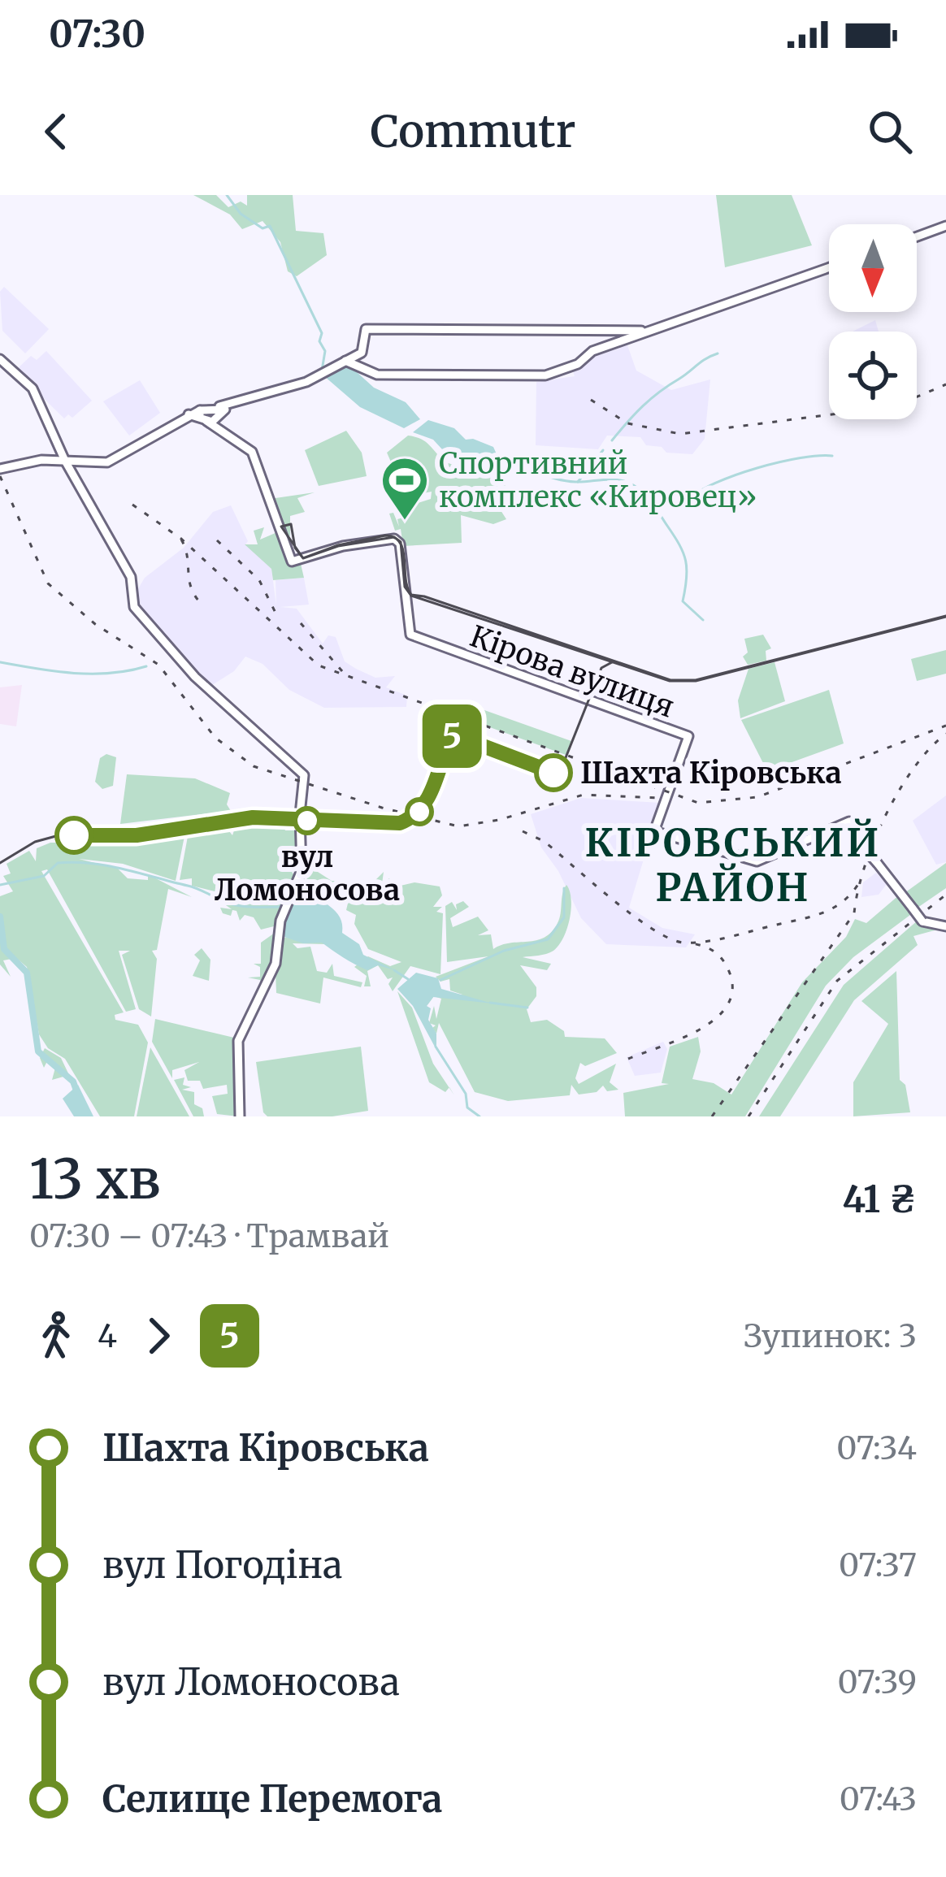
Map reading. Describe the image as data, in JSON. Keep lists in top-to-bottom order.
{
  "streets": {
    "main road": ["Кірова вулиця"]
  },
  "districts": ["КІРОВСЬКИЙ РАЙОН"],
  "places": {
    "sports": ["Cпортивний комплекс «Кировец»"],
    "other": ["Шахта Кіровська", "вул Ломоносова"]
  },
  "lines": ["tram line 5"],
  "north": "bottom",
  "page": {
    "status": "07:30",
    "header": "Commutr",
    "on_map": "5",
    "heading": ["13 хв", "07:30 – 07:43 · Трамвай", "41 ₴"],
    "legs": ["4", "5", "Зупинок: 3"],
    "list": [
      {
        "name": "Шахта Кіровська",
        "value": "07:34"
      },
      {
        "name": "вул Погодіна",
        "value": "07:37"
      },
      {
        "name": "вул Ломоносова",
        "value": "07:39"
      },
      {
        "name": "Селище Перемога",
        "value": "07:43"
      }
    ]
  }
}
